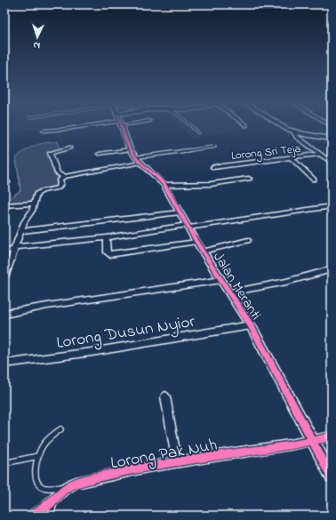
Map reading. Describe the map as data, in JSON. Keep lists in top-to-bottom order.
{
  "streets": {
    "street": [
      "Lorong Sri Teja",
      "Jalan Meranti",
      "Lorong Dusun Nyior",
      "Lorong Pak Nuh"
    ]
  },
  "crossings": [
    ["Jalan Meranti", "Lorong Dusun Nyior"],
    ["Jalan Meranti", "Lorong Pak Nuh"]
  ],
  "north": "bottom"
}
